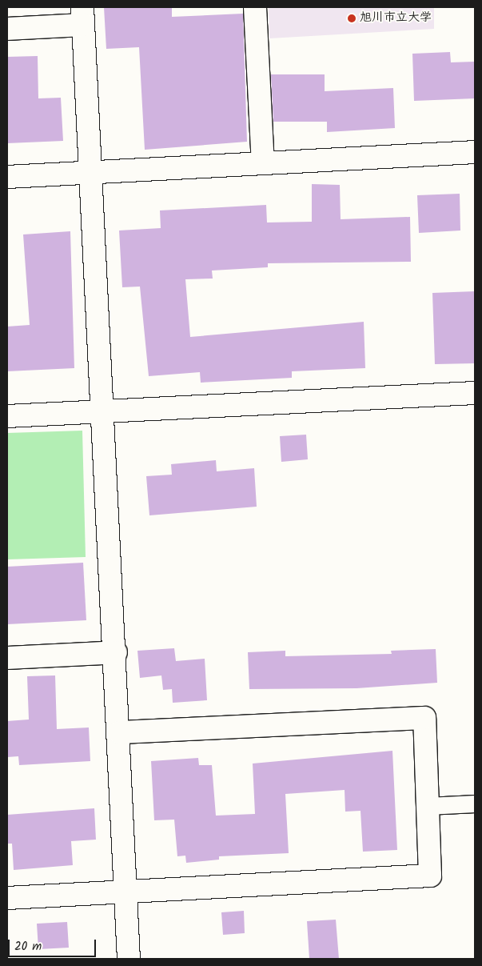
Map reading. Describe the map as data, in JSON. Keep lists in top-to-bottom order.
{
  "places": ["旭川市立大学"],
  "scale_bar": "20 m"
}
